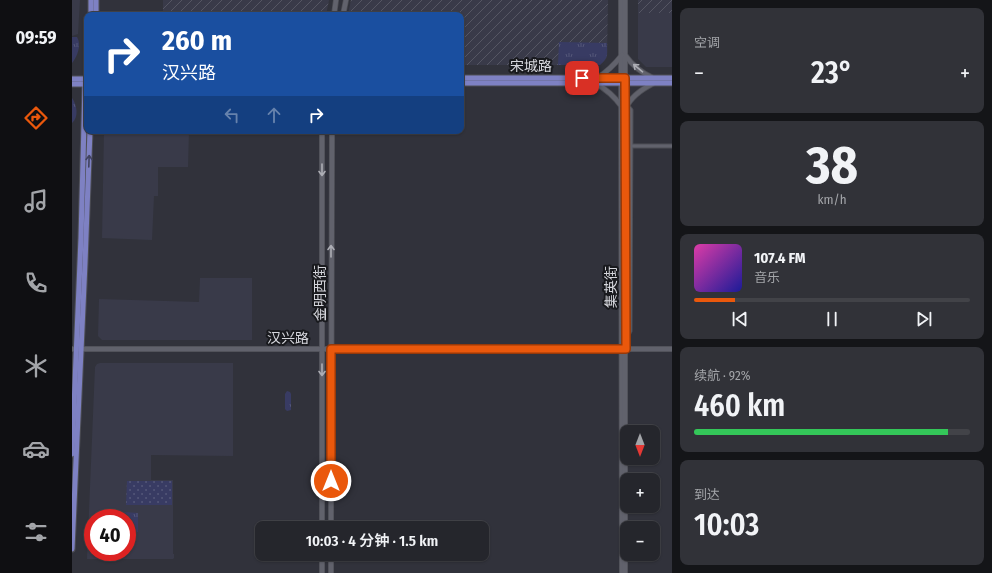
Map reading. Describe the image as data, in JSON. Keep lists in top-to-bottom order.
{
  "streets": {
    "main road": ["宋城路"],
    "street": ["集英街", "金明西街", "汉兴路"]
  },
  "crossings": [
    ["宋城路", "集英街"],
    ["集英街", "汉兴路"],
    ["金明西街", "汉兴路"]
  ],
  "north": "bottom",
  "page": {
    "tabs": "09:59",
    "tile": [
      "空调",
      ["38", "km/h"],
      ["续航 · 92%", "460 km"],
      ["到达", "10:03"]
    ],
    "turn": ["260 m", "汉兴路"],
    "heat": ["−", "23°", "+"],
    "song": ["107.4 FM", "音乐"],
    "map_buttons": ["+", "−"],
    "limit": "40",
    "trip": "10:03 · 4 分钟 · 1.5 km"
  }
}
